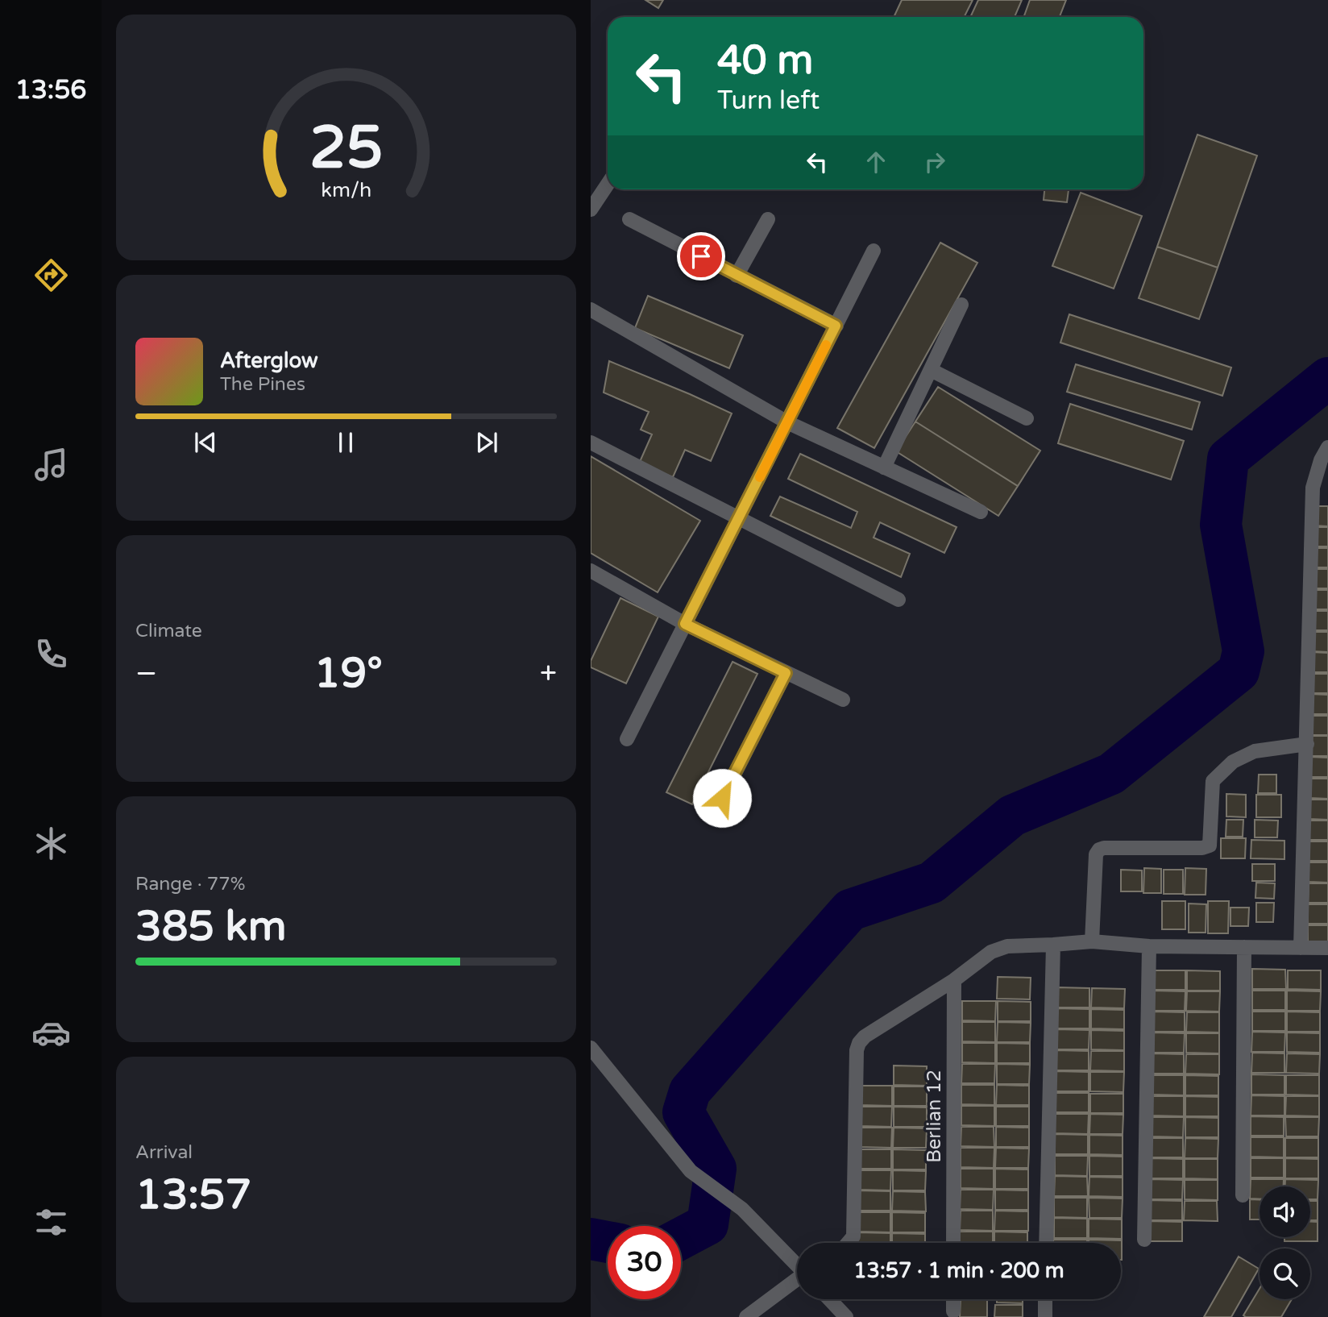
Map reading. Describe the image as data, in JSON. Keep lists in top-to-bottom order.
{
  "streets": {
    "street": ["Berlian 12"]
  },
  "page": {
    "tabs": "13:56",
    "turn": ["40 m", "Turn left"],
    "song": ["Afterglow", "The Pines"],
    "tile": [
      "Climate",
      ["Range · 77%", "385 km"],
      ["Arrival", "13:57"]
    ],
    "heat": ["−", "19°", "+"],
    "limit": "30",
    "trip": "13:57 · 1 min · 200 m",
    "gauge": ["25", "km/h"]
  }
}
